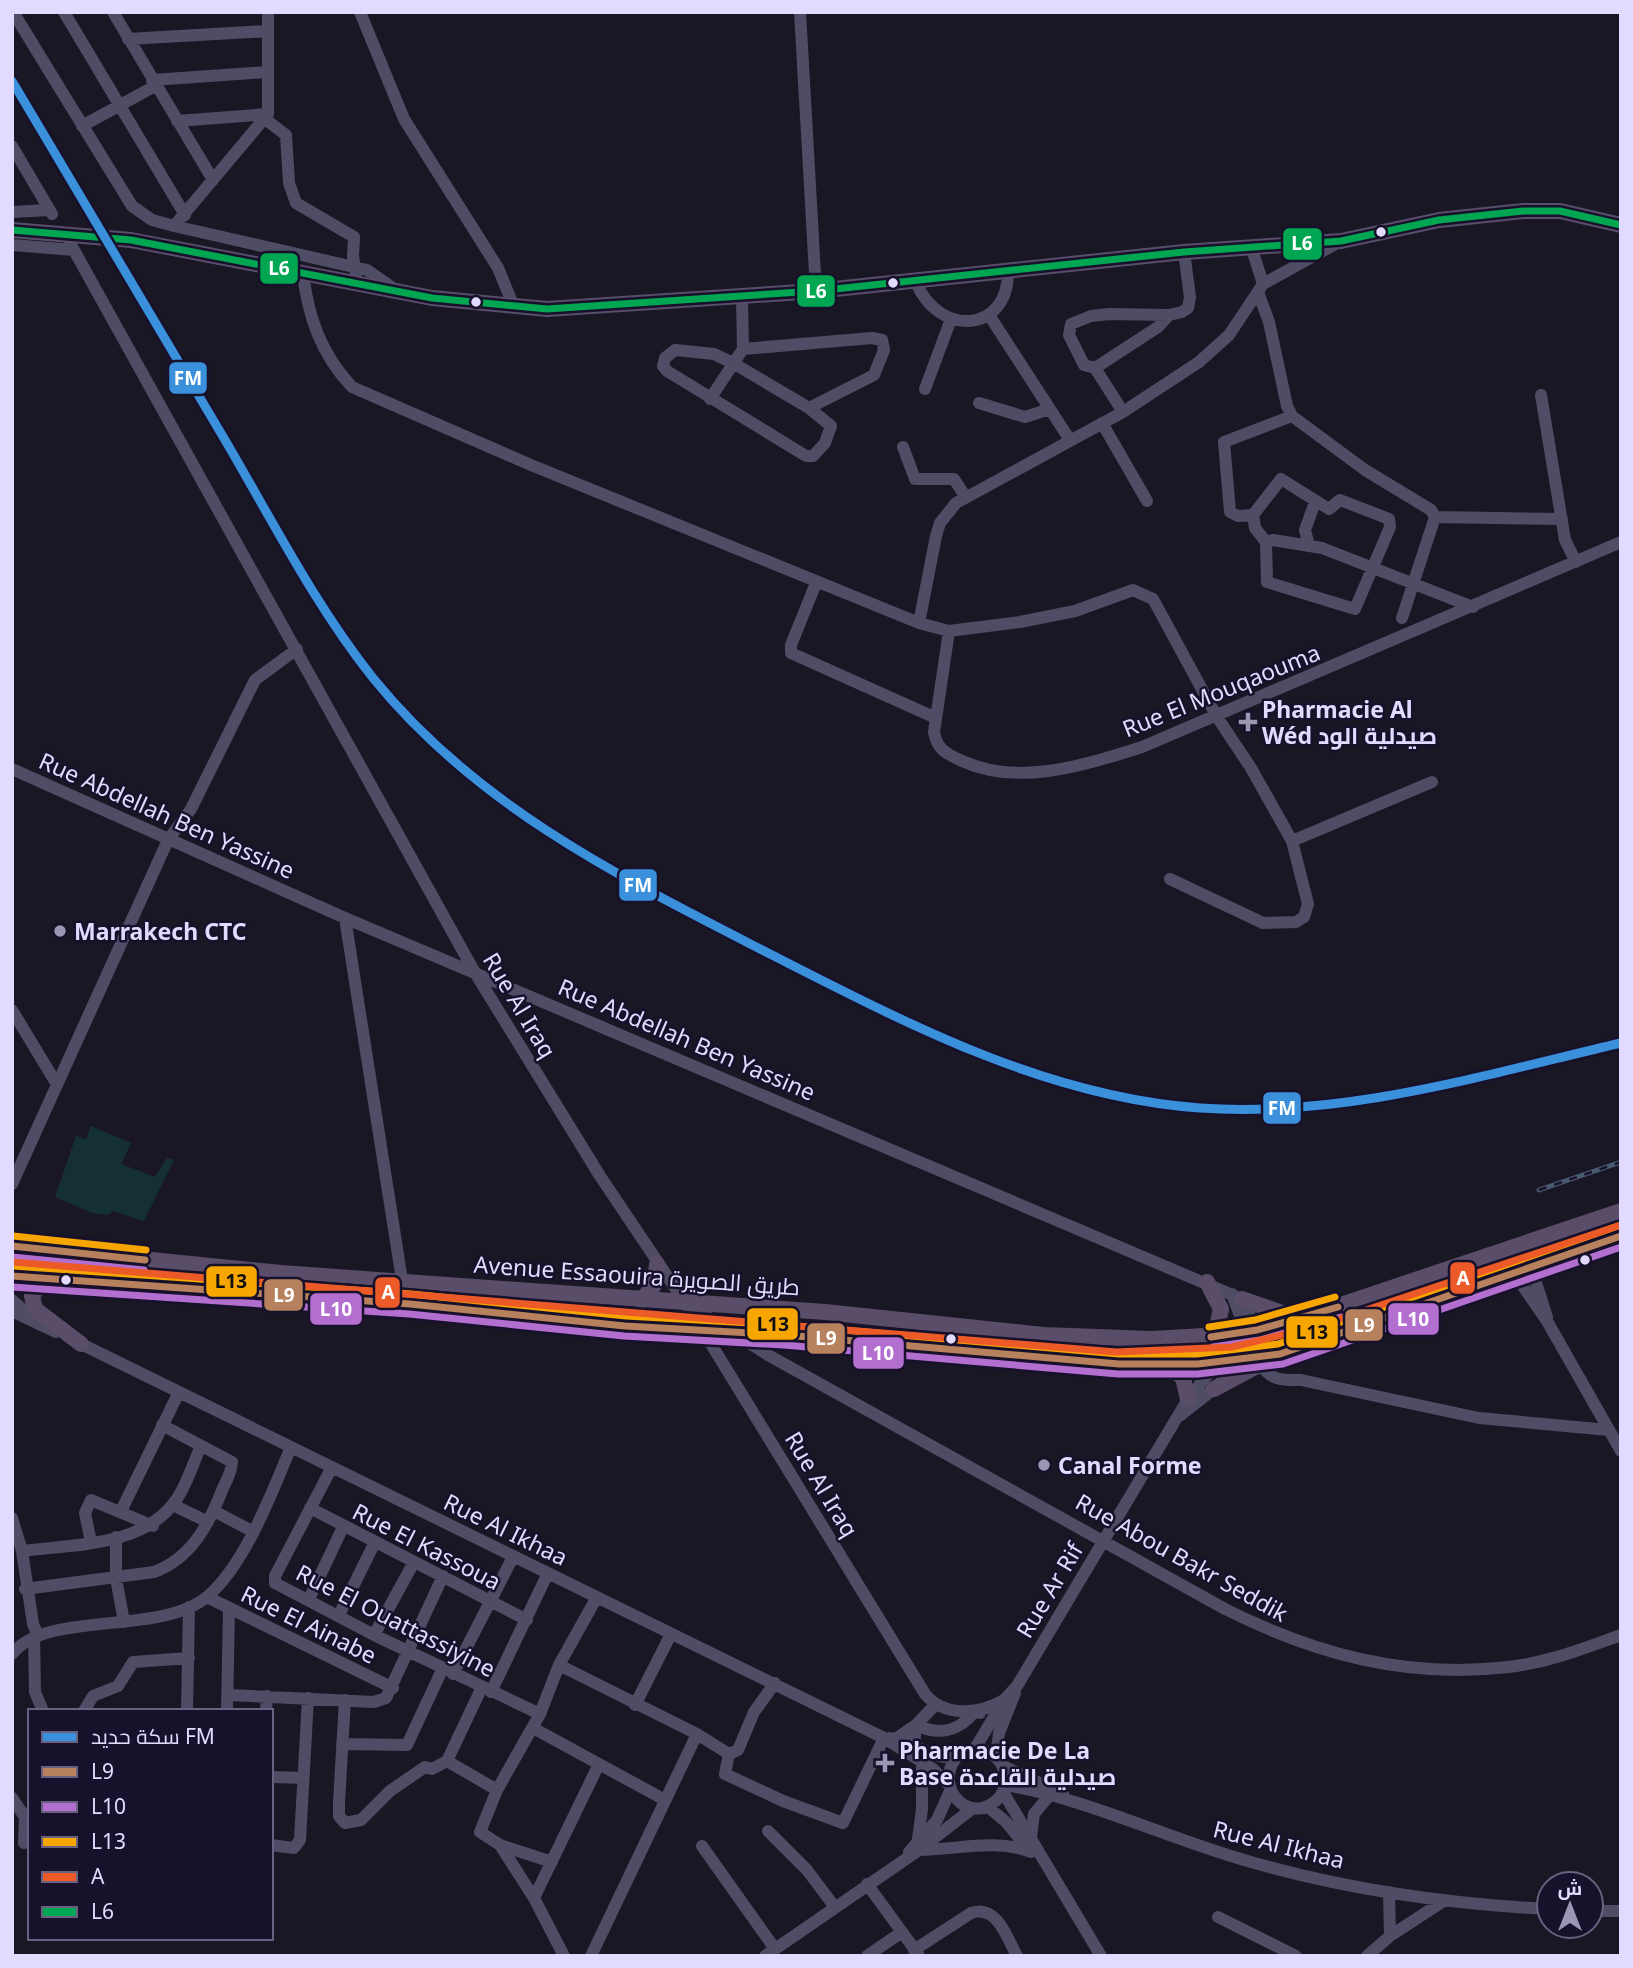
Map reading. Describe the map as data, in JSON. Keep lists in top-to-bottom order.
{
  "streets": {
    "main road": ["Avenue Essaouira طريق الصويرة"],
    "street": [
      "Rue El Mouqaouma",
      "Rue Abdellah Ben Yassine",
      "Rue Al Iraq",
      "Rue Al Ikhaa",
      "Rue El Kassoua",
      "Rue Abou Bakr Seddik",
      "Rue Ar Rif",
      "Rue El Ouattassiyine",
      "Rue El Ainabe"
    ]
  },
  "crossings": [
    ["Rue Abdellah Ben Yassine", "Rue Al Iraq"],
    ["Rue Al Iraq", "Avenue Essaouira طريق الصويرة"],
    ["Rue Al Iraq", "Rue Abou Bakr Seddik"],
    ["Avenue Essaouira طريق الصويرة", "Rue Abou Bakr Seddik"],
    ["Avenue Essaouira طريق الصويرة", "Rue Ar Rif"],
    ["Rue Al Ikhaa", "Rue Ar Rif"],
    ["Rue Al Ikhaa", "Rue El Ouattassiyine"],
    ["Rue El Kassoua", "Rue El Ouattassiyine"],
    ["Rue Abou Bakr Seddik", "Rue Ar Rif"]
  ],
  "places": {
    "health": ["Pharmacie Al Wéd صيدلية الود", "Pharmacie De La Base صيدلية القاعدة"],
    "other": ["Marrakech CTC", "Canal Forme"]
  },
  "lines": [
    "rail line FM",
    "transit line L6",
    "transit line A",
    "transit line L13",
    "transit line L9",
    "transit line L10"
  ],
  "legend": [
    "سكة حديد FM",
    "L9",
    "L10",
    "L13",
    "A",
    "L6"
  ],
  "north": "top"
}
